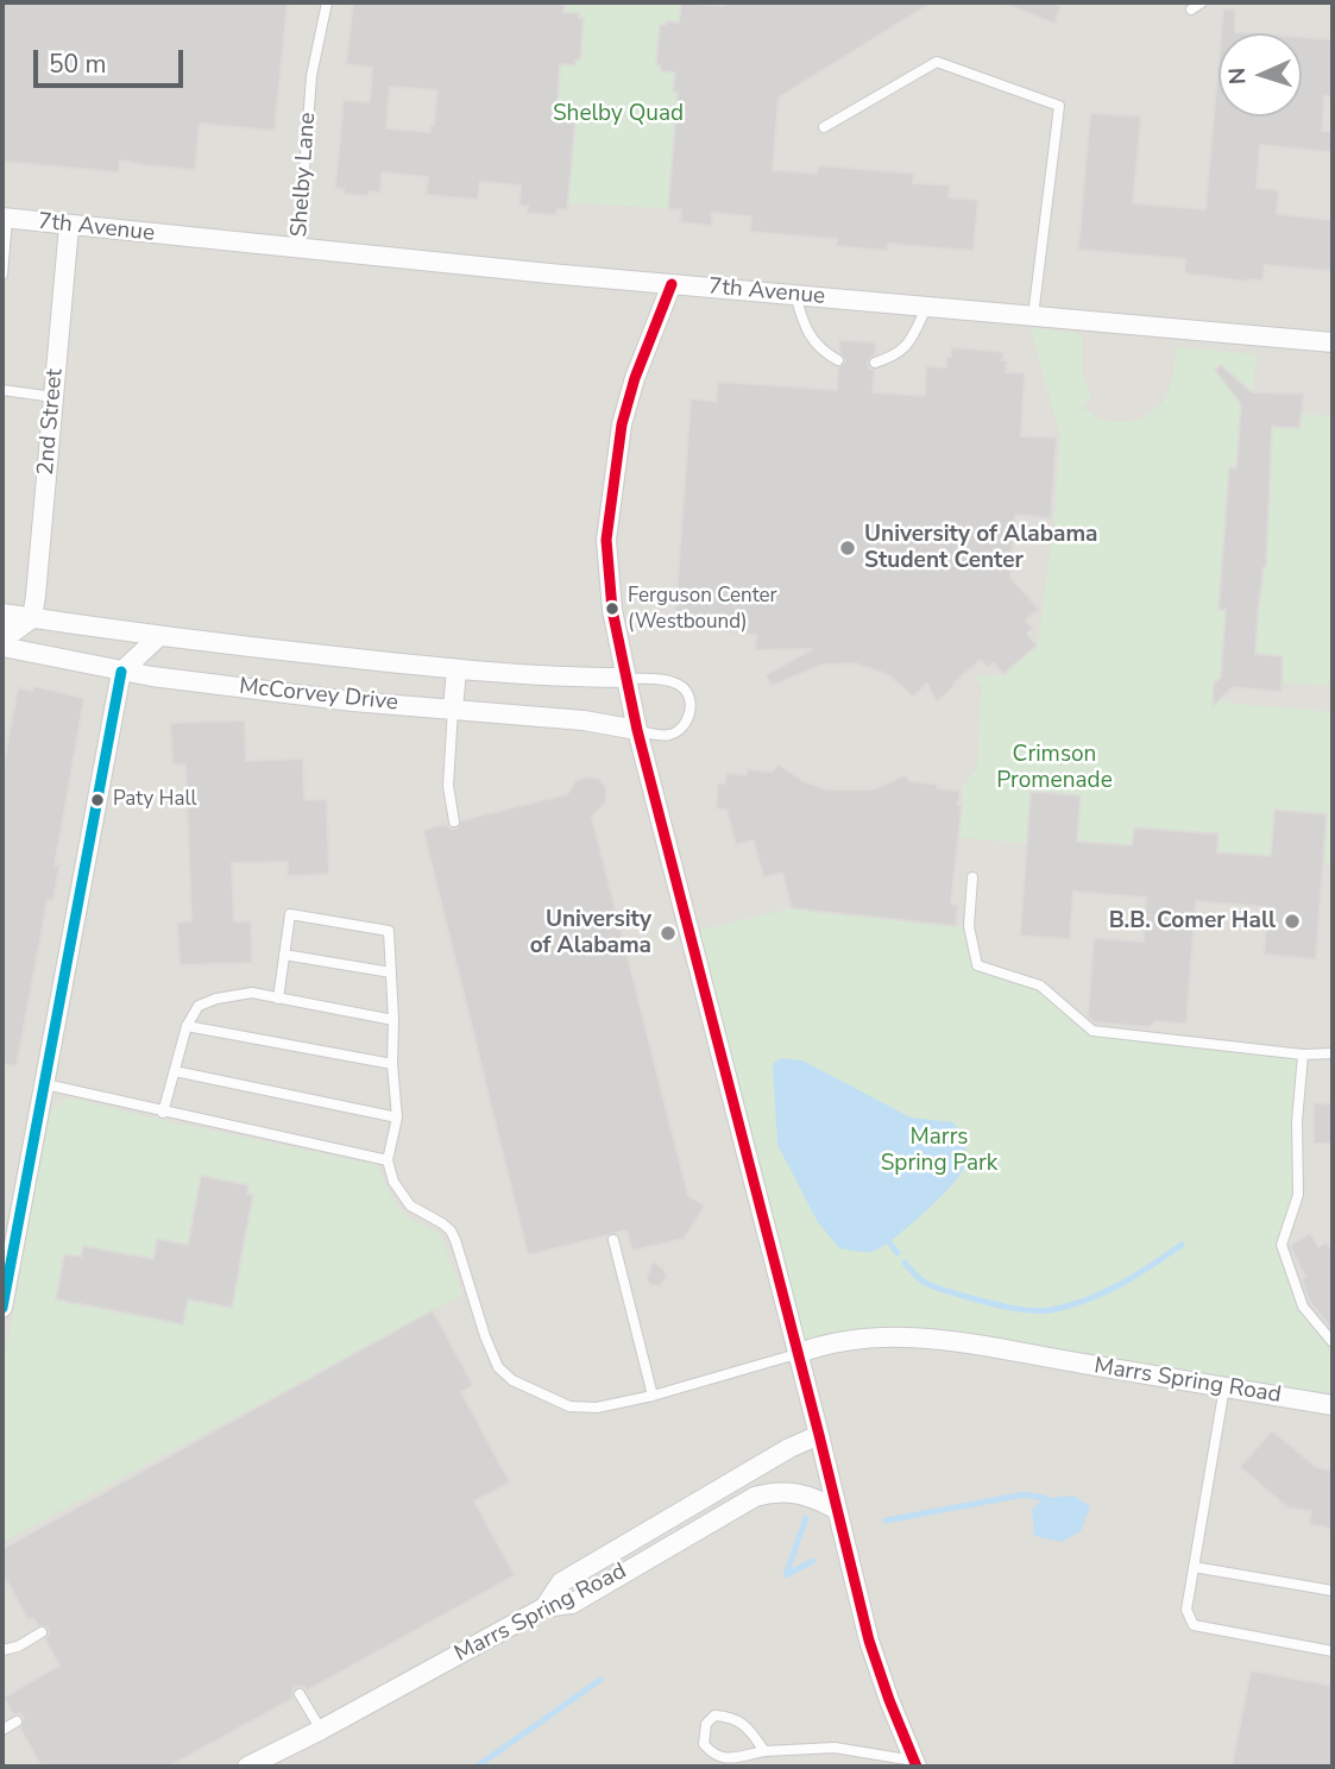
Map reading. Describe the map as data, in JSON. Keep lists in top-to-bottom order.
{
  "streets": {
    "street": [
      "7th Avenue",
      "2nd Street",
      "McCorvey Drive",
      "Marrs Spring Road"
    ],
    "lane": ["Shelby Lane"]
  },
  "crossings": [
    ["Shelby Lane", "7th Avenue"],
    ["7th Avenue", "2nd Street"],
    ["2nd Street", "McCorvey Drive"]
  ],
  "parks": ["Shelby Quad", "Crimson Promenade", "Marrs Spring Park"],
  "places": [
    "University of Alabama Student Center",
    "Ferguson Center (Westbound)",
    "Paty Hall",
    "B.B. Comer Hall",
    "University of Alabama"
  ],
  "scale_bar": "50 m",
  "north": "left"
}
